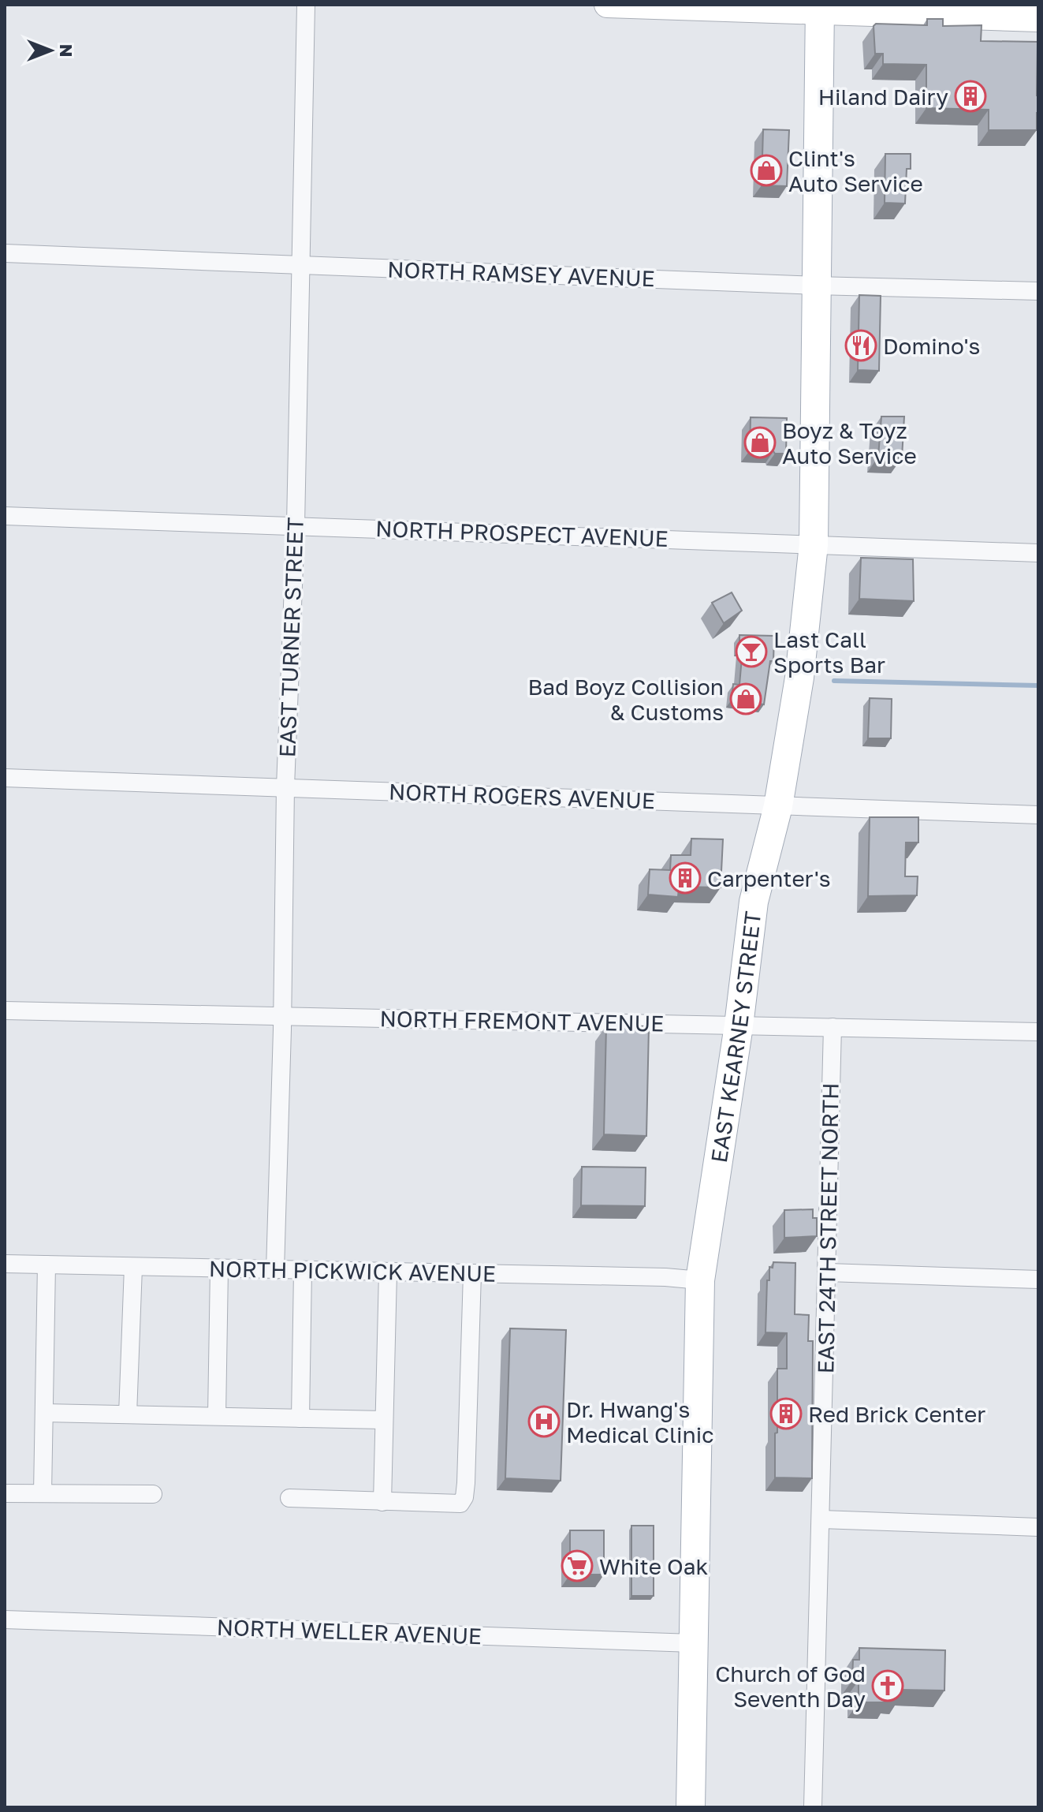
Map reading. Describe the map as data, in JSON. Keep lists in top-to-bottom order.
{
  "streets": {
    "main road": ["EAST KEARNEY STREET"],
    "street": [
      "NORTH RAMSEY AVENUE",
      "NORTH PROSPECT AVENUE",
      "EAST TURNER STREET",
      "NORTH ROGERS AVENUE",
      "NORTH FREMONT AVENUE",
      "EAST 24TH STREET NORTH",
      "NORTH PICKWICK AVENUE",
      "NORTH WELLER AVENUE"
    ]
  },
  "crossings": [
    ["NORTH RAMSEY AVENUE", "EAST TURNER STREET"],
    ["NORTH RAMSEY AVENUE", "EAST KEARNEY STREET"],
    ["NORTH PROSPECT AVENUE", "EAST TURNER STREET"],
    ["NORTH PROSPECT AVENUE", "EAST KEARNEY STREET"],
    ["EAST TURNER STREET", "NORTH ROGERS AVENUE"],
    ["EAST TURNER STREET", "NORTH FREMONT AVENUE"],
    ["EAST TURNER STREET", "NORTH PICKWICK AVENUE"],
    ["NORTH ROGERS AVENUE", "EAST KEARNEY STREET"],
    ["NORTH FREMONT AVENUE", "EAST KEARNEY STREET"],
    ["NORTH FREMONT AVENUE", "EAST 24TH STREET NORTH"],
    ["EAST KEARNEY STREET", "NORTH PICKWICK AVENUE"],
    ["EAST KEARNEY STREET", "NORTH WELLER AVENUE"]
  ],
  "places": {
    "building": ["Hiland Dairy", "Carpenter's", "Red Brick Center"],
    "shop": ["Clint's Auto Service", "Boyz & Toyz Auto Service", "Bad Boyz Collision & Customs"],
    "restaurant": ["Domino's"],
    "bar": ["Last Call Sports Bar"],
    "hospital": ["Dr. Hwang's Medical Clinic"],
    "supermarket": ["White Oak"],
    "church": ["Church of God Seventh Day"]
  },
  "north": "right"
}
